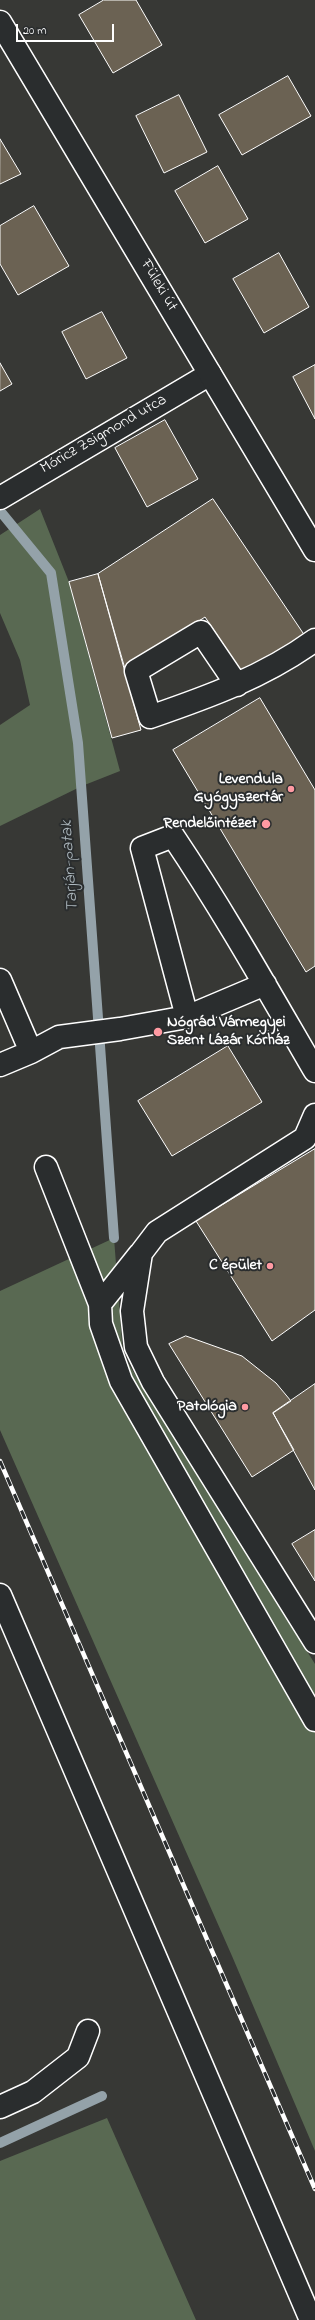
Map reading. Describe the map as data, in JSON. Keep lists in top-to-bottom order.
{
  "streets": {
    "main road": ["Füleki út", "Móricz Zsigmond utca"]
  },
  "crossings": [
    ["Füleki út", "Móricz Zsigmond utca"]
  ],
  "water": ["Tarján-patak"],
  "places": [
    "Levendula Gyógyszertár",
    "Rendelőintézet",
    "Nógrád Vármegyei Szent Lázár Kórház",
    "C épület",
    "Patológia"
  ],
  "scale_bar": "20 m"
}
